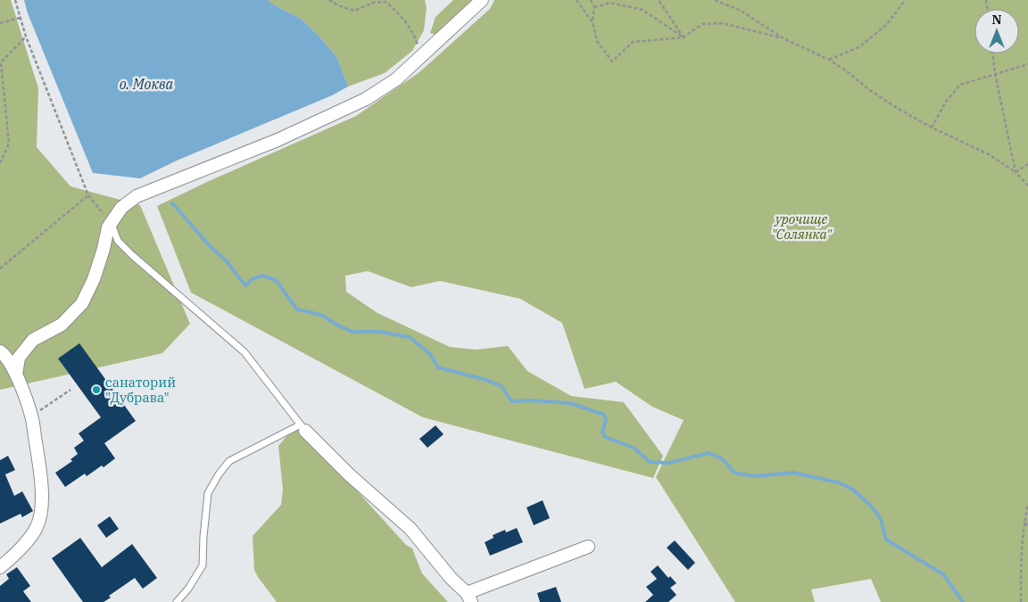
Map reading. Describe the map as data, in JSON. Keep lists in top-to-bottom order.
{
  "water": ["о. Моква"],
  "parks": ["урочище \"Солянка\""],
  "places": ["санаторий \"Дубрава\""],
  "north": "top"
}
